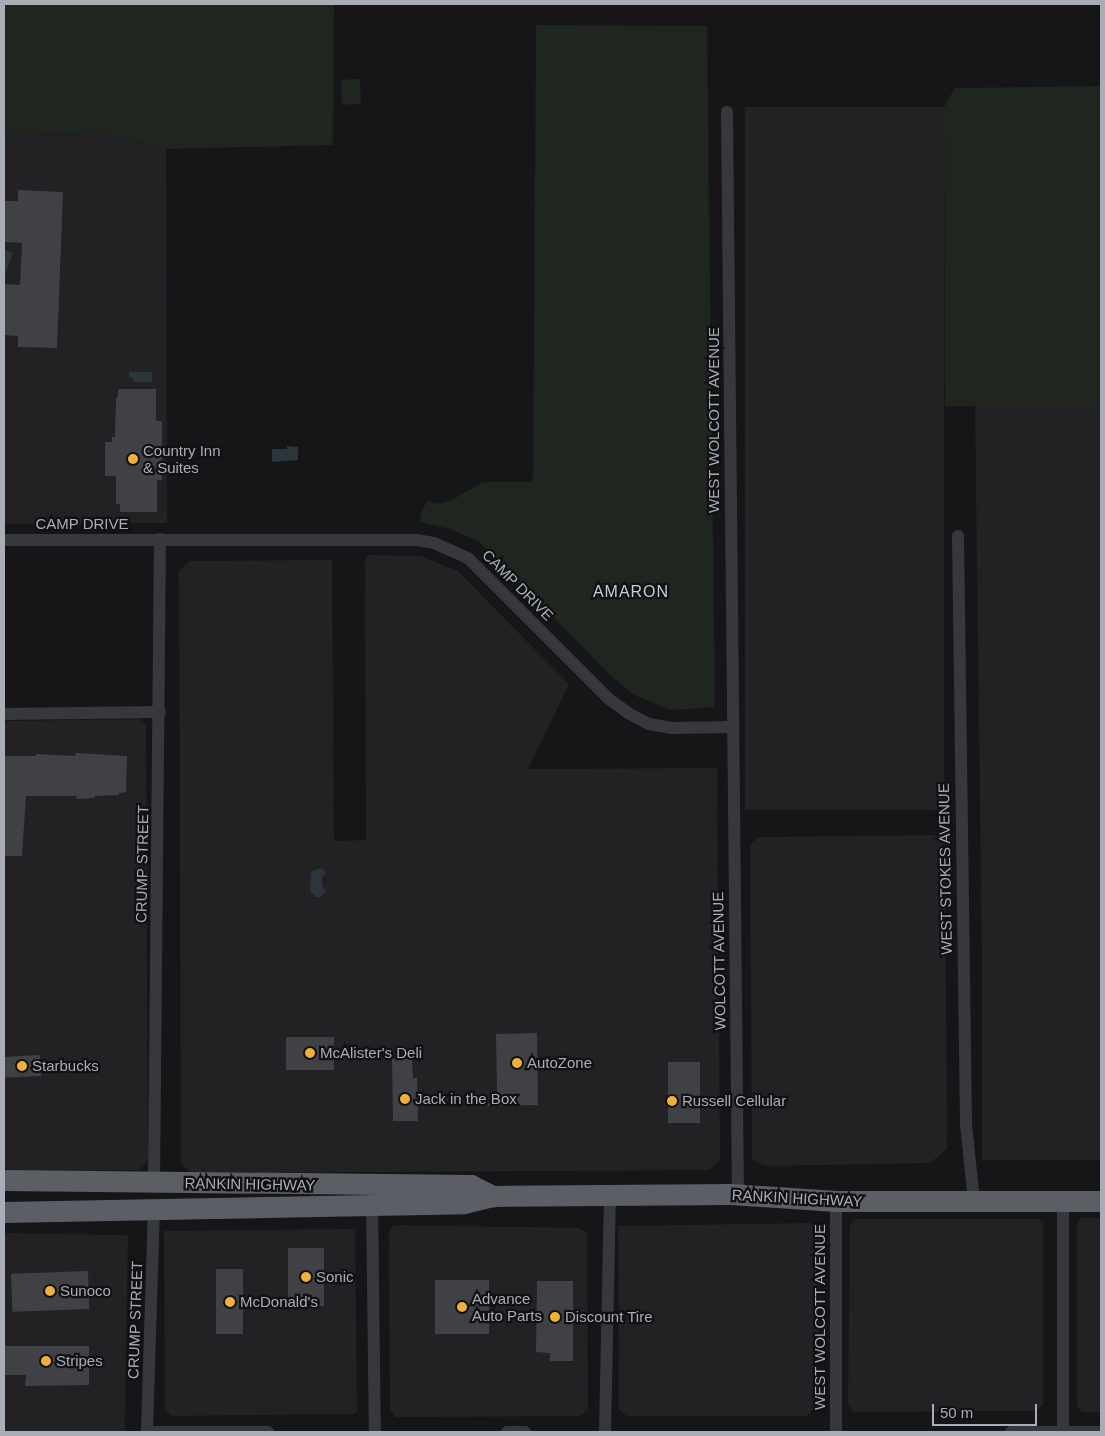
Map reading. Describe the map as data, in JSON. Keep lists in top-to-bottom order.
{
  "streets": {
    "highway": ["RANKIN HIGHWAY"],
    "street": [
      "WEST WOLCOTT AVENUE",
      "CAMP DRIVE",
      "CRUMP STREET",
      "WEST STOKES AVENUE",
      "WOLCOTT AVENUE"
    ]
  },
  "crossings": [
    ["WEST WOLCOTT AVENUE", "CAMP DRIVE"],
    ["WEST WOLCOTT AVENUE", "WOLCOTT AVENUE"],
    ["WEST WOLCOTT AVENUE", "RANKIN HIGHWAY"],
    ["CAMP DRIVE", "CRUMP STREET"],
    ["CAMP DRIVE", "WOLCOTT AVENUE"],
    ["CRUMP STREET", "RANKIN HIGHWAY"],
    ["WEST STOKES AVENUE", "RANKIN HIGHWAY"],
    ["WOLCOTT AVENUE", "RANKIN HIGHWAY"]
  ],
  "districts": ["AMARON"],
  "places": [
    "Country Inn & Suites",
    "McAlister's Deli",
    "AutoZone",
    "Starbucks",
    "Jack in the Box",
    "Russell Cellular",
    "Sonic",
    "Sunoco",
    "McDonald's",
    "Advance Auto Parts",
    "Discount Tire",
    "Stripes"
  ],
  "scale_bar": "50 m"
}
